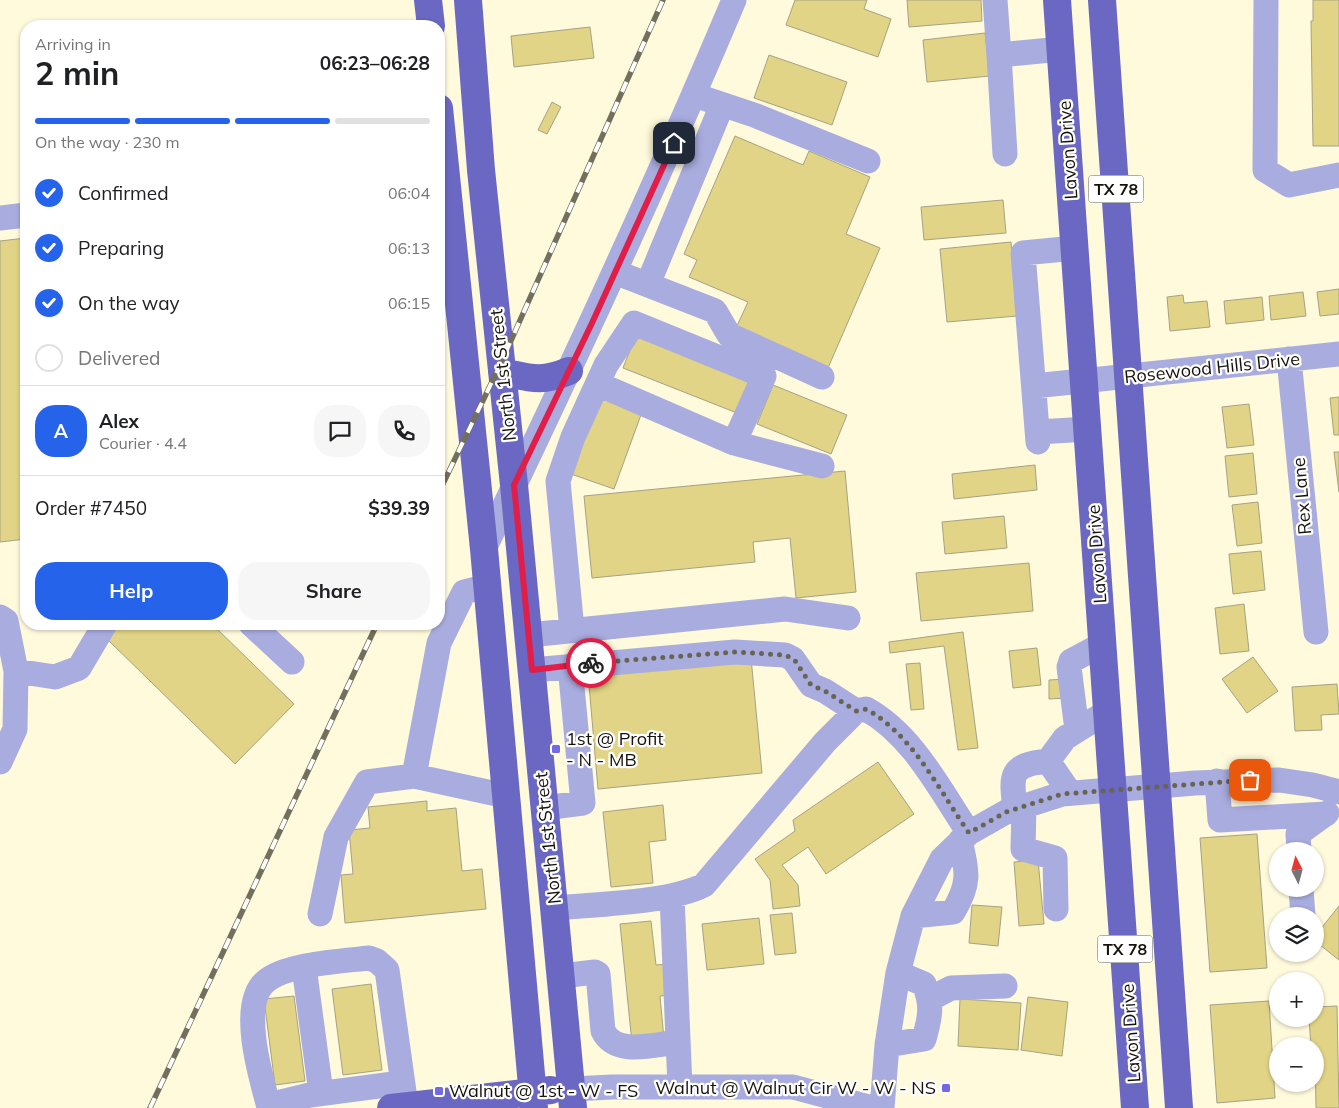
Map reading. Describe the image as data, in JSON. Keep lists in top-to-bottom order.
{
  "streets": {
    "main road": ["Lavon Drive", "TX 78", "North 1st Street"],
    "street": ["Rosewood Hills Drive", "Rex Lane"]
  },
  "crossings": [
    ["Lavon Drive", "Rosewood Hills Drive"],
    ["TX 78", "Rosewood Hills Drive"],
    ["Rosewood Hills Drive", "Rex Lane"]
  ],
  "places": {
    "transit": ["1st @ Profit - N - MB", "Walnut @ Walnut Cir W - W - NS", "Walnut @ 1st - W - FS"]
  },
  "north": "top",
  "page": {
    "heading": ["2 min", "Arriving in", "06:23–06:28"],
    "panel": [
      "Alex",
      "Courier · 4.4",
      "Order #7450",
      "$39.39"
    ],
    "bar": "On the way · 230 m",
    "list": [
      ["Confirmed", "06:04"],
      ["Preparing", "06:13"],
      ["On the way", "06:15"],
      "Delivered"
    ],
    "round": "A",
    "buttons": ["Help", "Share"],
    "map_buttons": ["+", "−"]
  }
}
